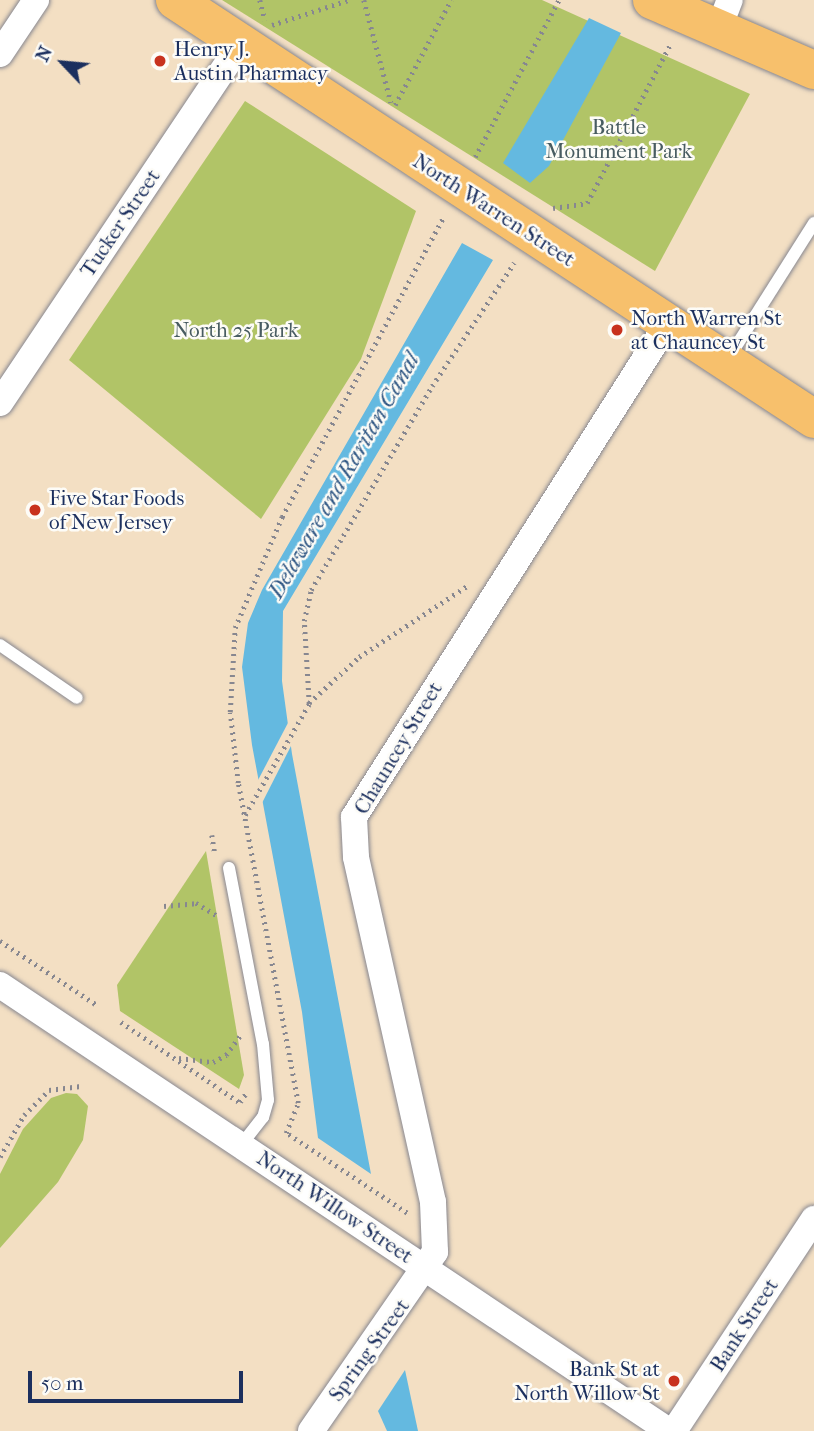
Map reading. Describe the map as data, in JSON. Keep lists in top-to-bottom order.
{
  "streets": {
    "main road": ["North Warren Street"],
    "street": [
      "Tucker Street",
      "Chauncey Street",
      "North Willow Street",
      "Bank Street",
      "Spring Street"
    ]
  },
  "crossings": [
    ["North Warren Street", "Tucker Street"],
    ["North Warren Street", "Chauncey Street"],
    ["Chauncey Street", "North Willow Street"],
    ["Chauncey Street", "Spring Street"],
    ["North Willow Street", "Bank Street"],
    ["North Willow Street", "Spring Street"]
  ],
  "water": ["Delaware and Raritan Canal"],
  "parks": ["Battle Monument Park", "North 25 Park"],
  "places": [
    "Henry J. Austin Pharmacy",
    "North Warren St at Chauncey St",
    "Five Star Foods of New Jersey",
    "Bank St at North Willow St"
  ],
  "scale_bar": "50 m",
  "north": "top left"
}
